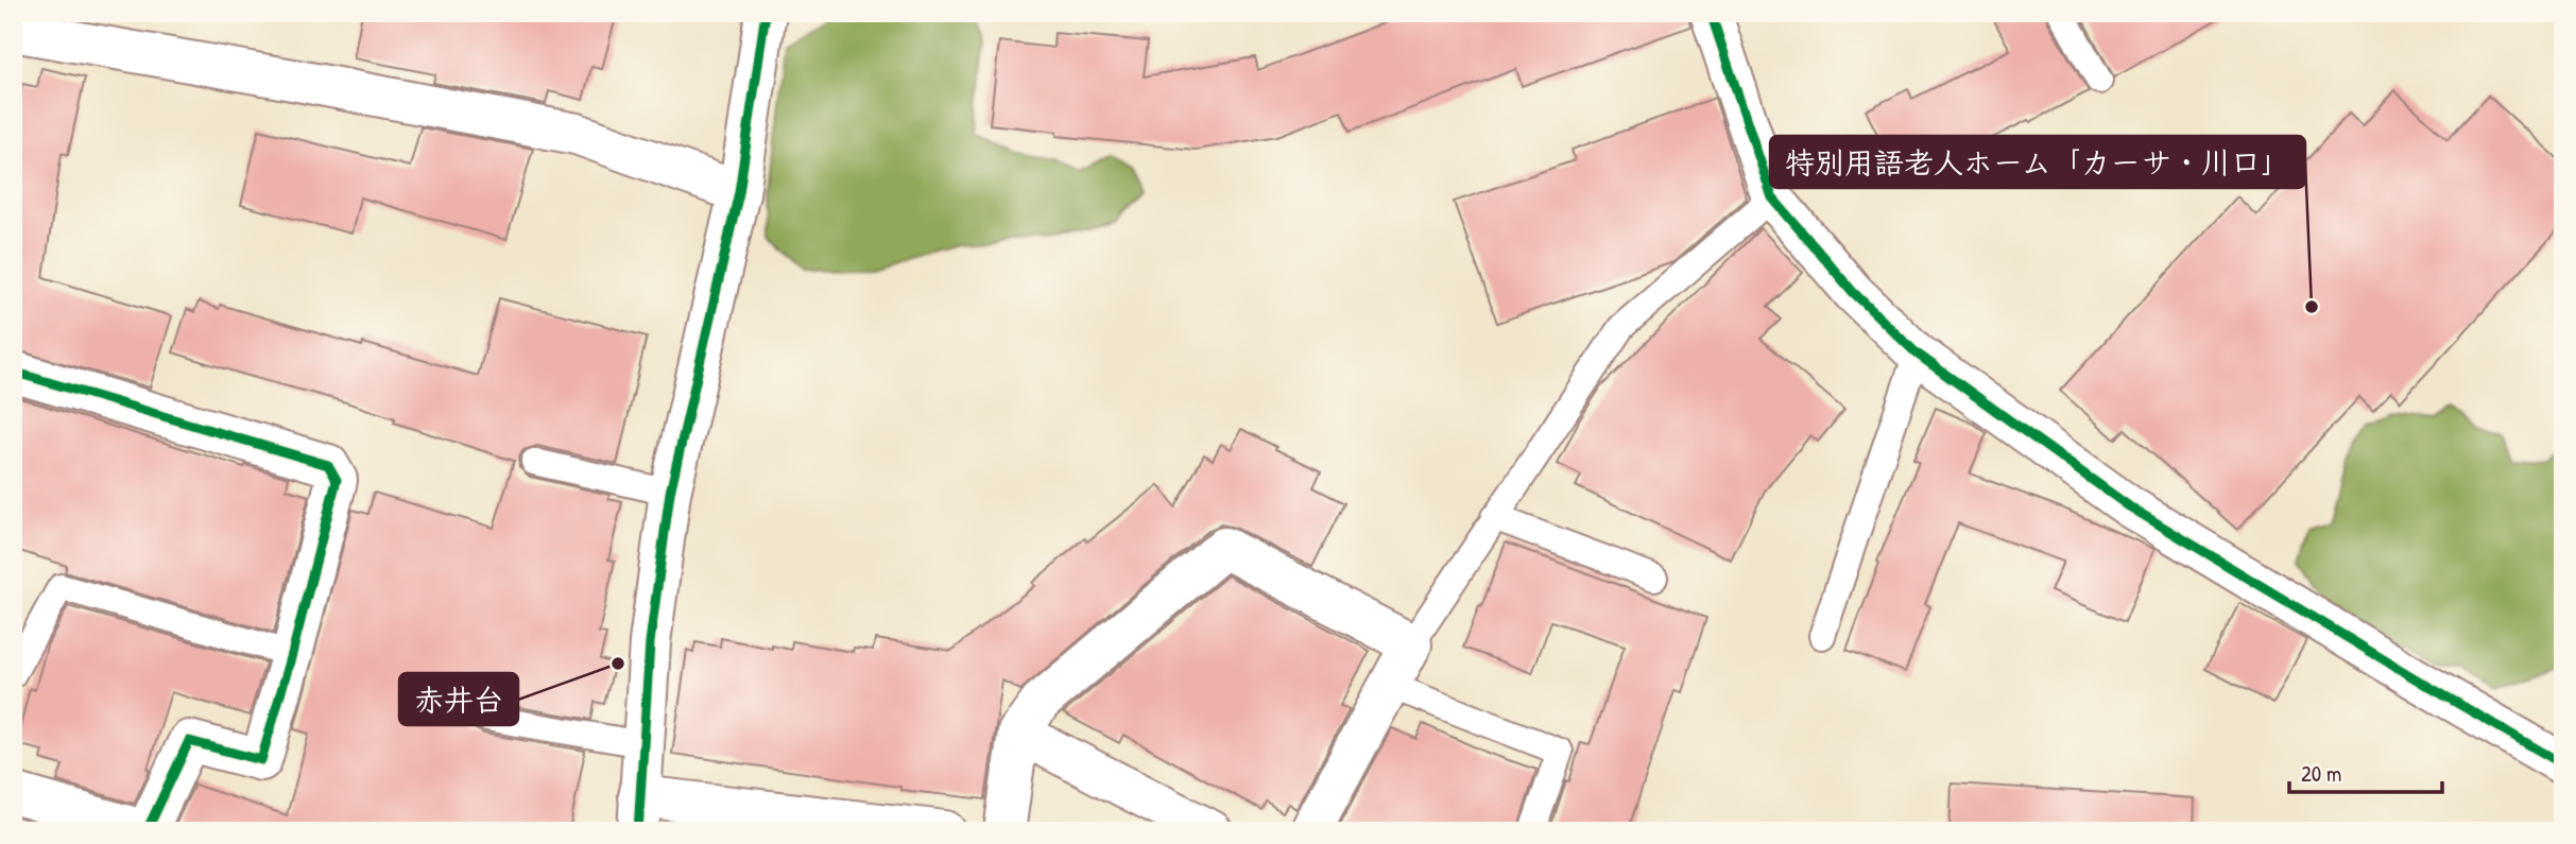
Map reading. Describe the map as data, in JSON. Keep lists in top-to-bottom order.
{
  "places": ["特別用語老人ホーム「カーサ・川口」", "赤井台"],
  "scale_bar": "20 m"
}
